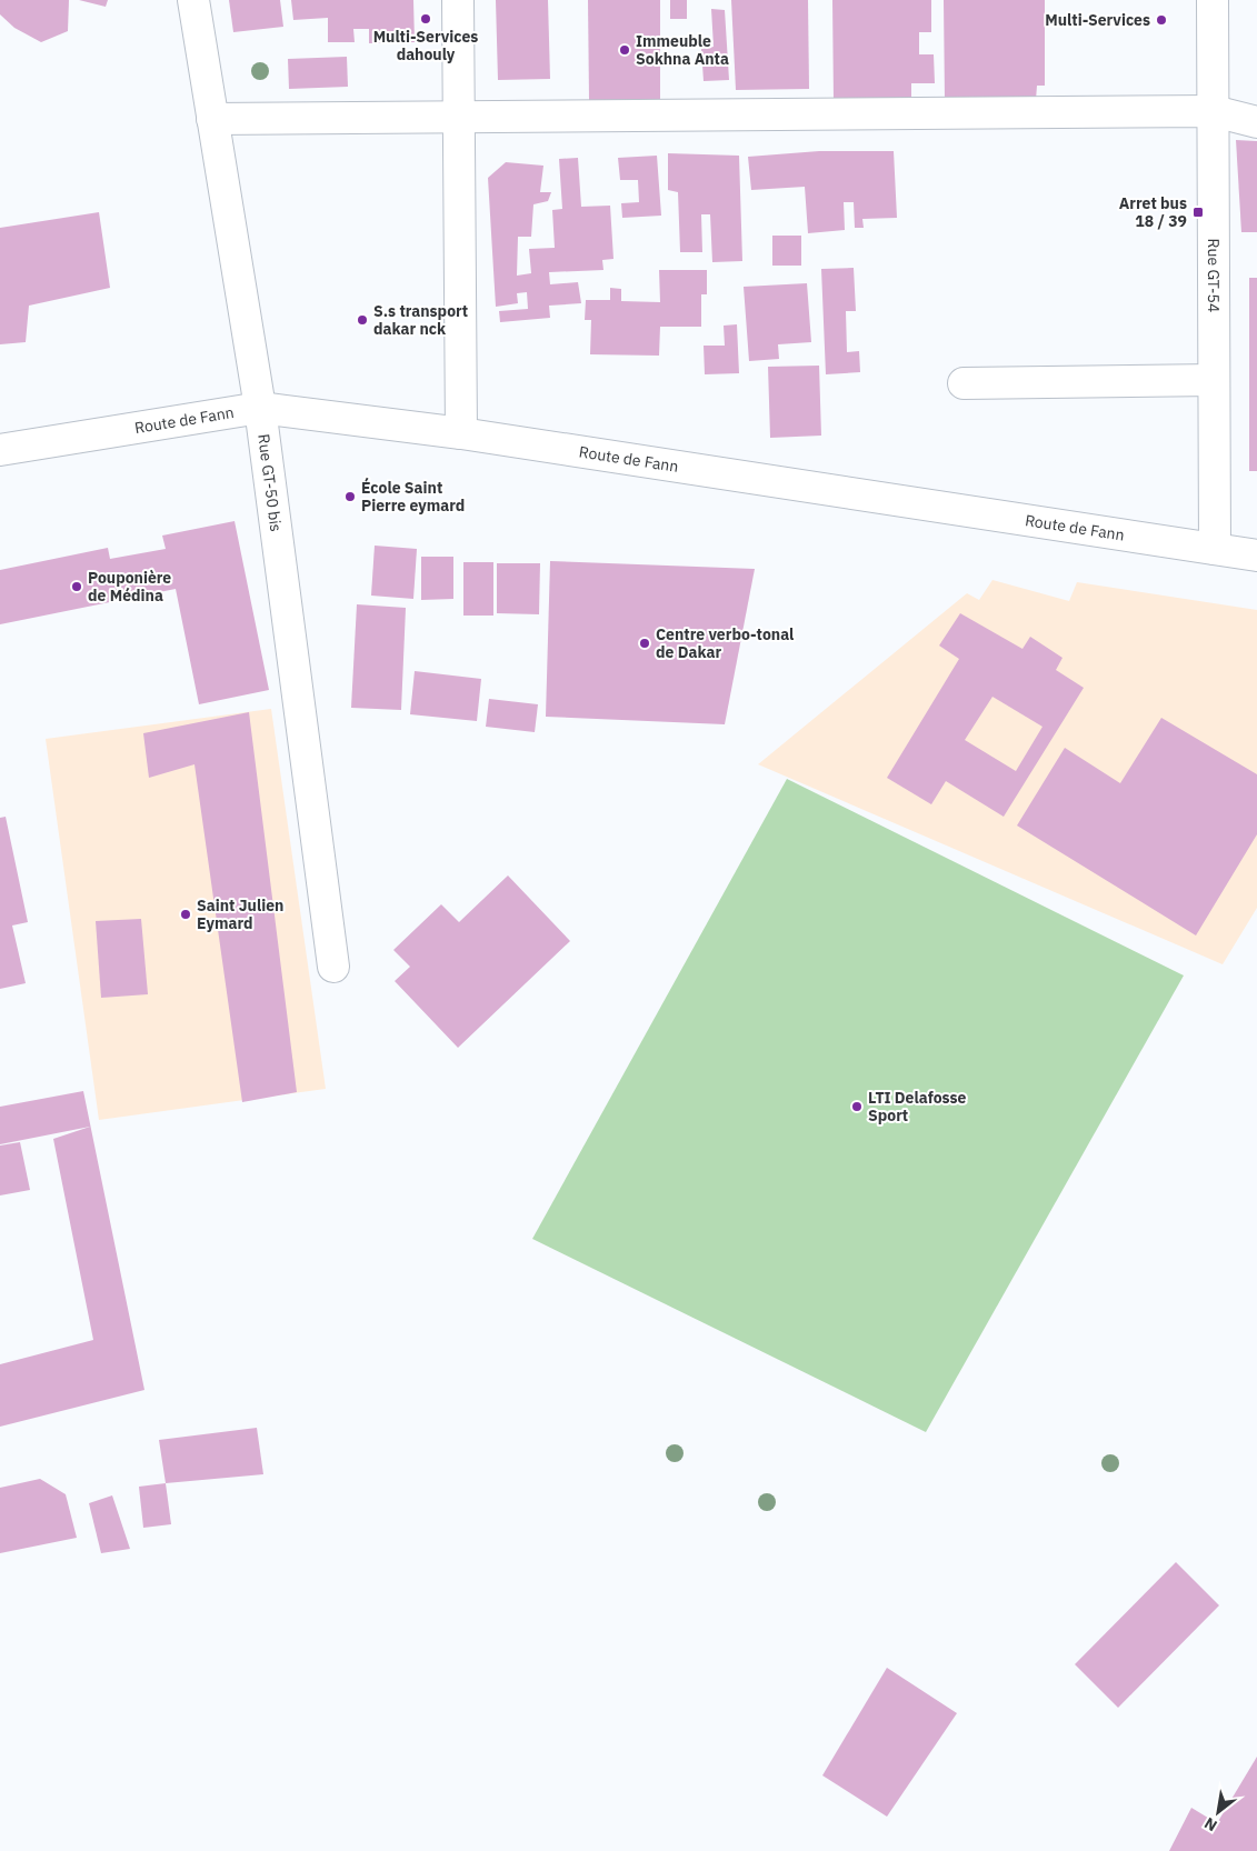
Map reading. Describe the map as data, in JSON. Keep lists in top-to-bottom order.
{
  "streets": {
    "street": ["Rue GT-54", "Route de Fann", "Rue GT-50 bis"]
  },
  "crossings": [
    ["Rue GT-54", "Route de Fann"],
    ["Route de Fann", "Rue GT-50 bis"]
  ],
  "places": {
    "other": [
      "Multi-Services dahouly",
      "Multi-Services",
      "Immeuble Sokhna Anta",
      "S.s transport dakar nck",
      "École Saint Pierre eymard",
      "Pouponière de Médina",
      "Centre verbo-tonal de Dakar",
      "Saint Julien Eymard",
      "LTI Delafosse Sport"
    ],
    "transit": ["Arret bus 18 / 39"]
  },
  "north": "bottom left"
}
